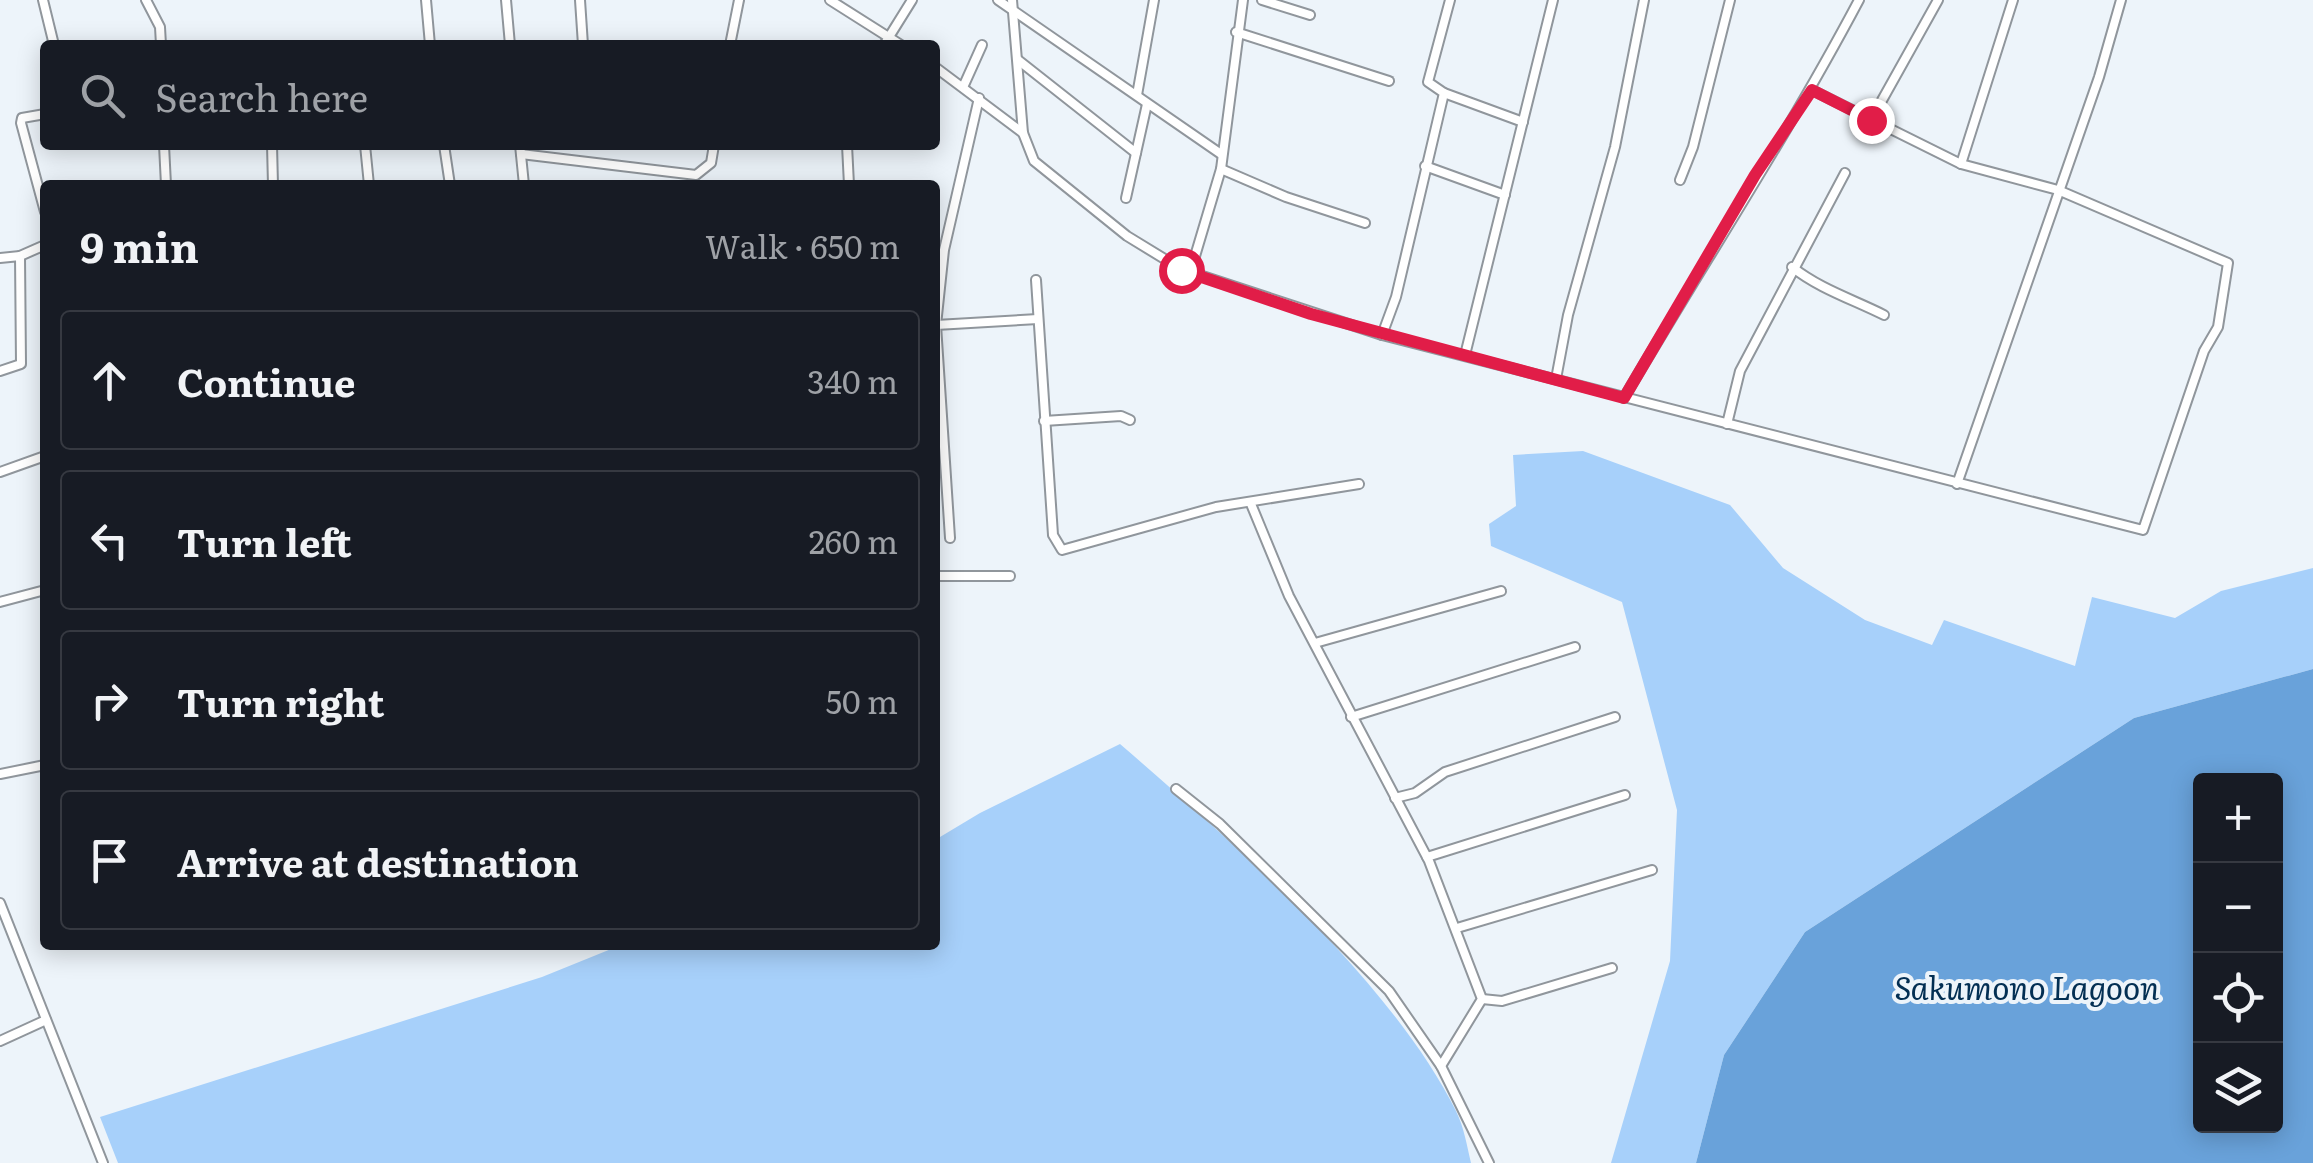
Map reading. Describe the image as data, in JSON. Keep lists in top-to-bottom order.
{
  "water": ["Sakumono Lagoon"],
  "page": {
    "search": "Search here",
    "heading": ["9 min", "Walk · 650 m"],
    "list": [
      ["Continue", "340 m"],
      ["Turn left", "260 m"],
      ["Turn right", "50 m"],
      "Arrive at destination"
    ],
    "map_buttons": ["+", "−"]
  }
}
